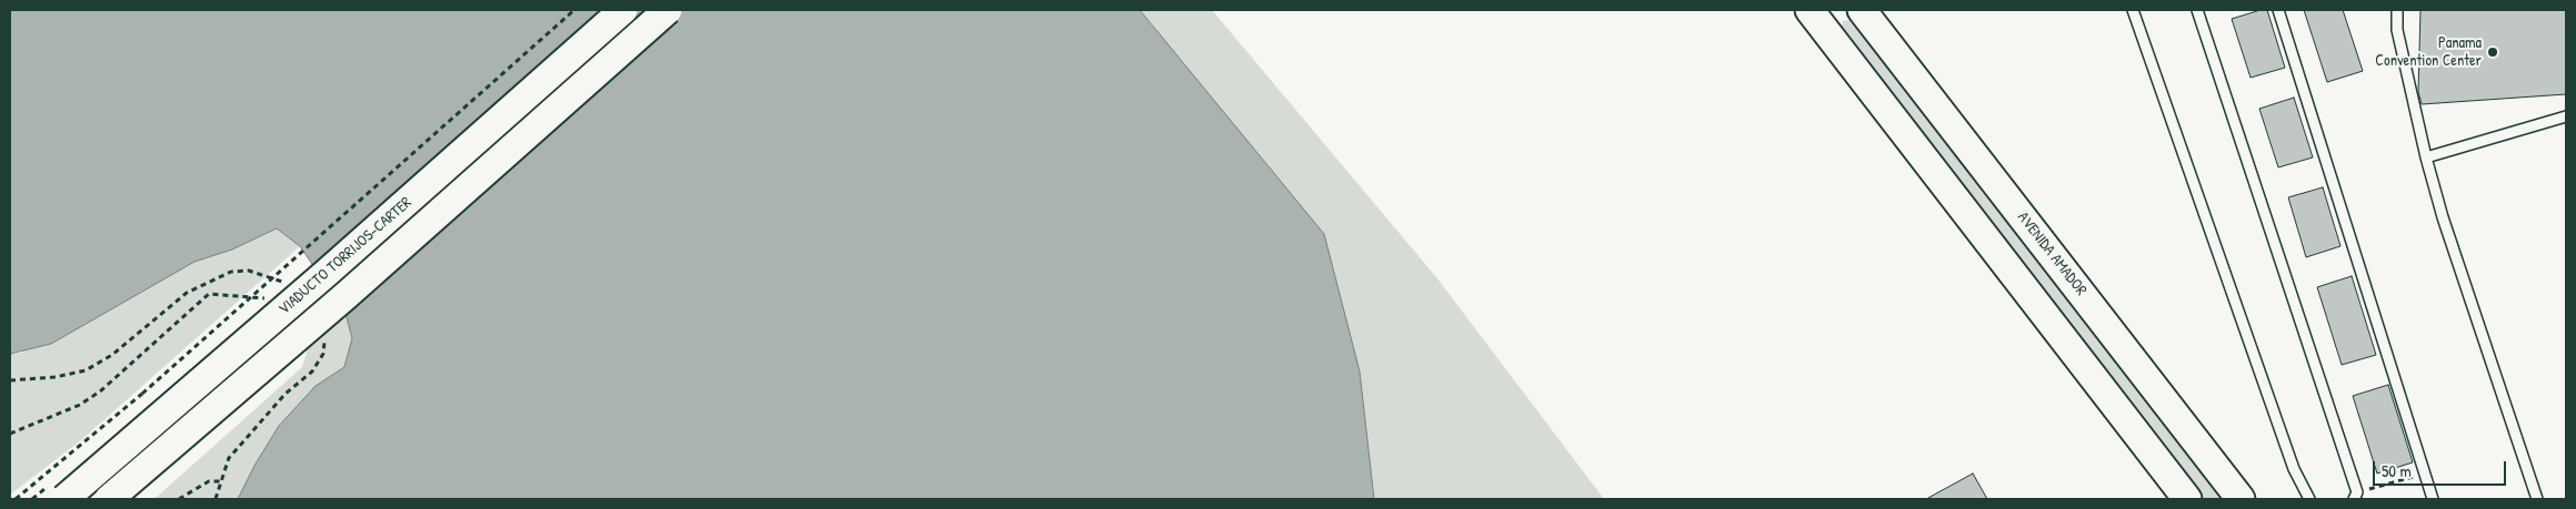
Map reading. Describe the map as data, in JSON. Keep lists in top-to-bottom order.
{
  "streets": {
    "main road": ["AVENIDA AMADOR", "VIADUCTO TORRIJOS-CARTER"]
  },
  "places": ["Panama Convention Center"],
  "scale_bar": "50 m"
}
